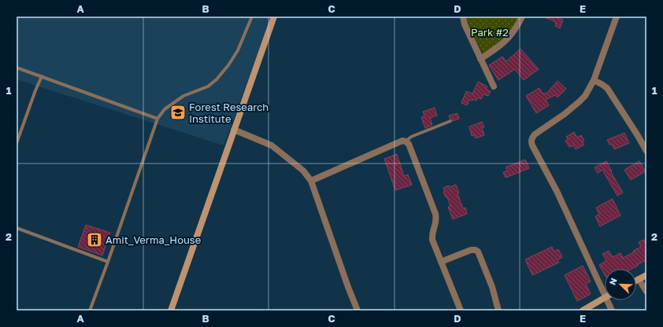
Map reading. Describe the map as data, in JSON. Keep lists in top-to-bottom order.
{
  "parks": ["Park #2"],
  "places": {
    "school or university": ["Forest Research Institute"],
    "building": ["Amit_Verma_House"]
  },
  "north": "top left",
  "grid": {
    "columns": [
      "A",
      "B",
      "C",
      "D",
      "E"
    ],
    "rows": ["1", "2"]
  }
}
